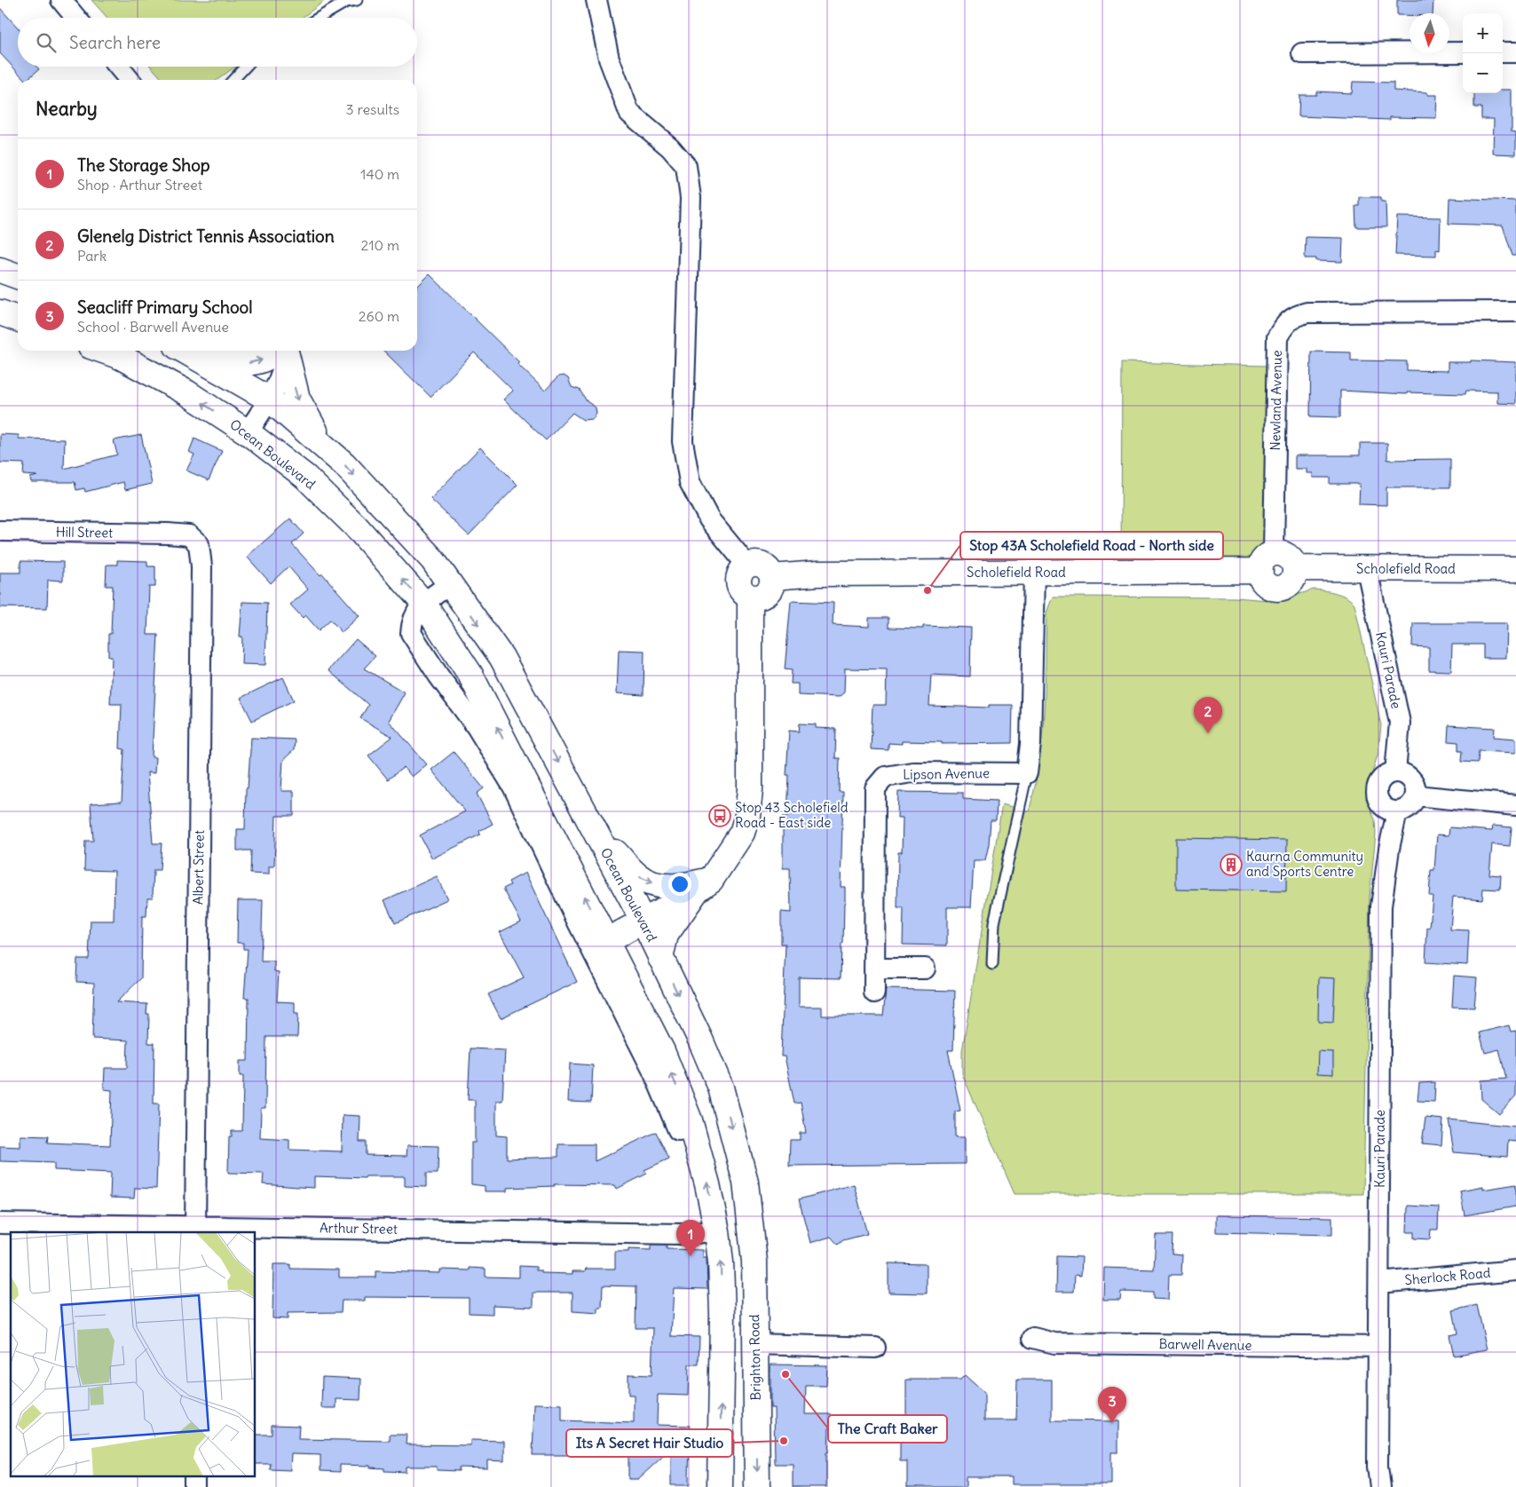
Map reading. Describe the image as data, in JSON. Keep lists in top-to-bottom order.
{
  "streets": {
    "main road": ["Ocean Boulevard", "Scholefield Road", "Brighton Road"],
    "street": [
      "Newland Avenue",
      "Hill Street",
      "Kauri Parade",
      "Lipson Avenue",
      "Albert Street",
      "Arthur Street",
      "Sherlock Road",
      "Barwell Avenue"
    ]
  },
  "crossings": [
    ["Newland Avenue", "Scholefield Road"],
    ["Ocean Boulevard", "Arthur Street"],
    ["Ocean Boulevard", "Brighton Road"],
    ["Hill Street", "Albert Street"],
    ["Scholefield Road", "Kauri Parade"],
    ["Kauri Parade", "Sherlock Road"],
    ["Kauri Parade", "Barwell Avenue"],
    ["Albert Street", "Arthur Street"]
  ],
  "places": {
    "other": ["Stop 43A Scholefield Road - North side", "The Craft Baker", "Its A Secret Hair Studio"],
    "bus stop": ["Stop 43 Scholefield Road - East side"],
    "building": ["Kaurna Community and Sports Centre"]
  },
  "north": "bottom",
  "page": {
    "map_buttons": ["+", "−"],
    "search": "Search here",
    "heading": ["Nearby", "3 results"],
    "list": [
      {
        "mark": "1",
        "name": "The Storage Shop",
        "note": "Shop · Arthur Street",
        "value": "140 m"
      },
      {
        "mark": "2",
        "name": "Glenelg District Tennis Association",
        "note": "Park",
        "value": "210 m"
      },
      {
        "mark": "3",
        "name": "Seacliff Primary School",
        "note": "School · Barwell Avenue",
        "value": "260 m"
      }
    ],
    "pins": ["2", "1", "3"]
  }
}
